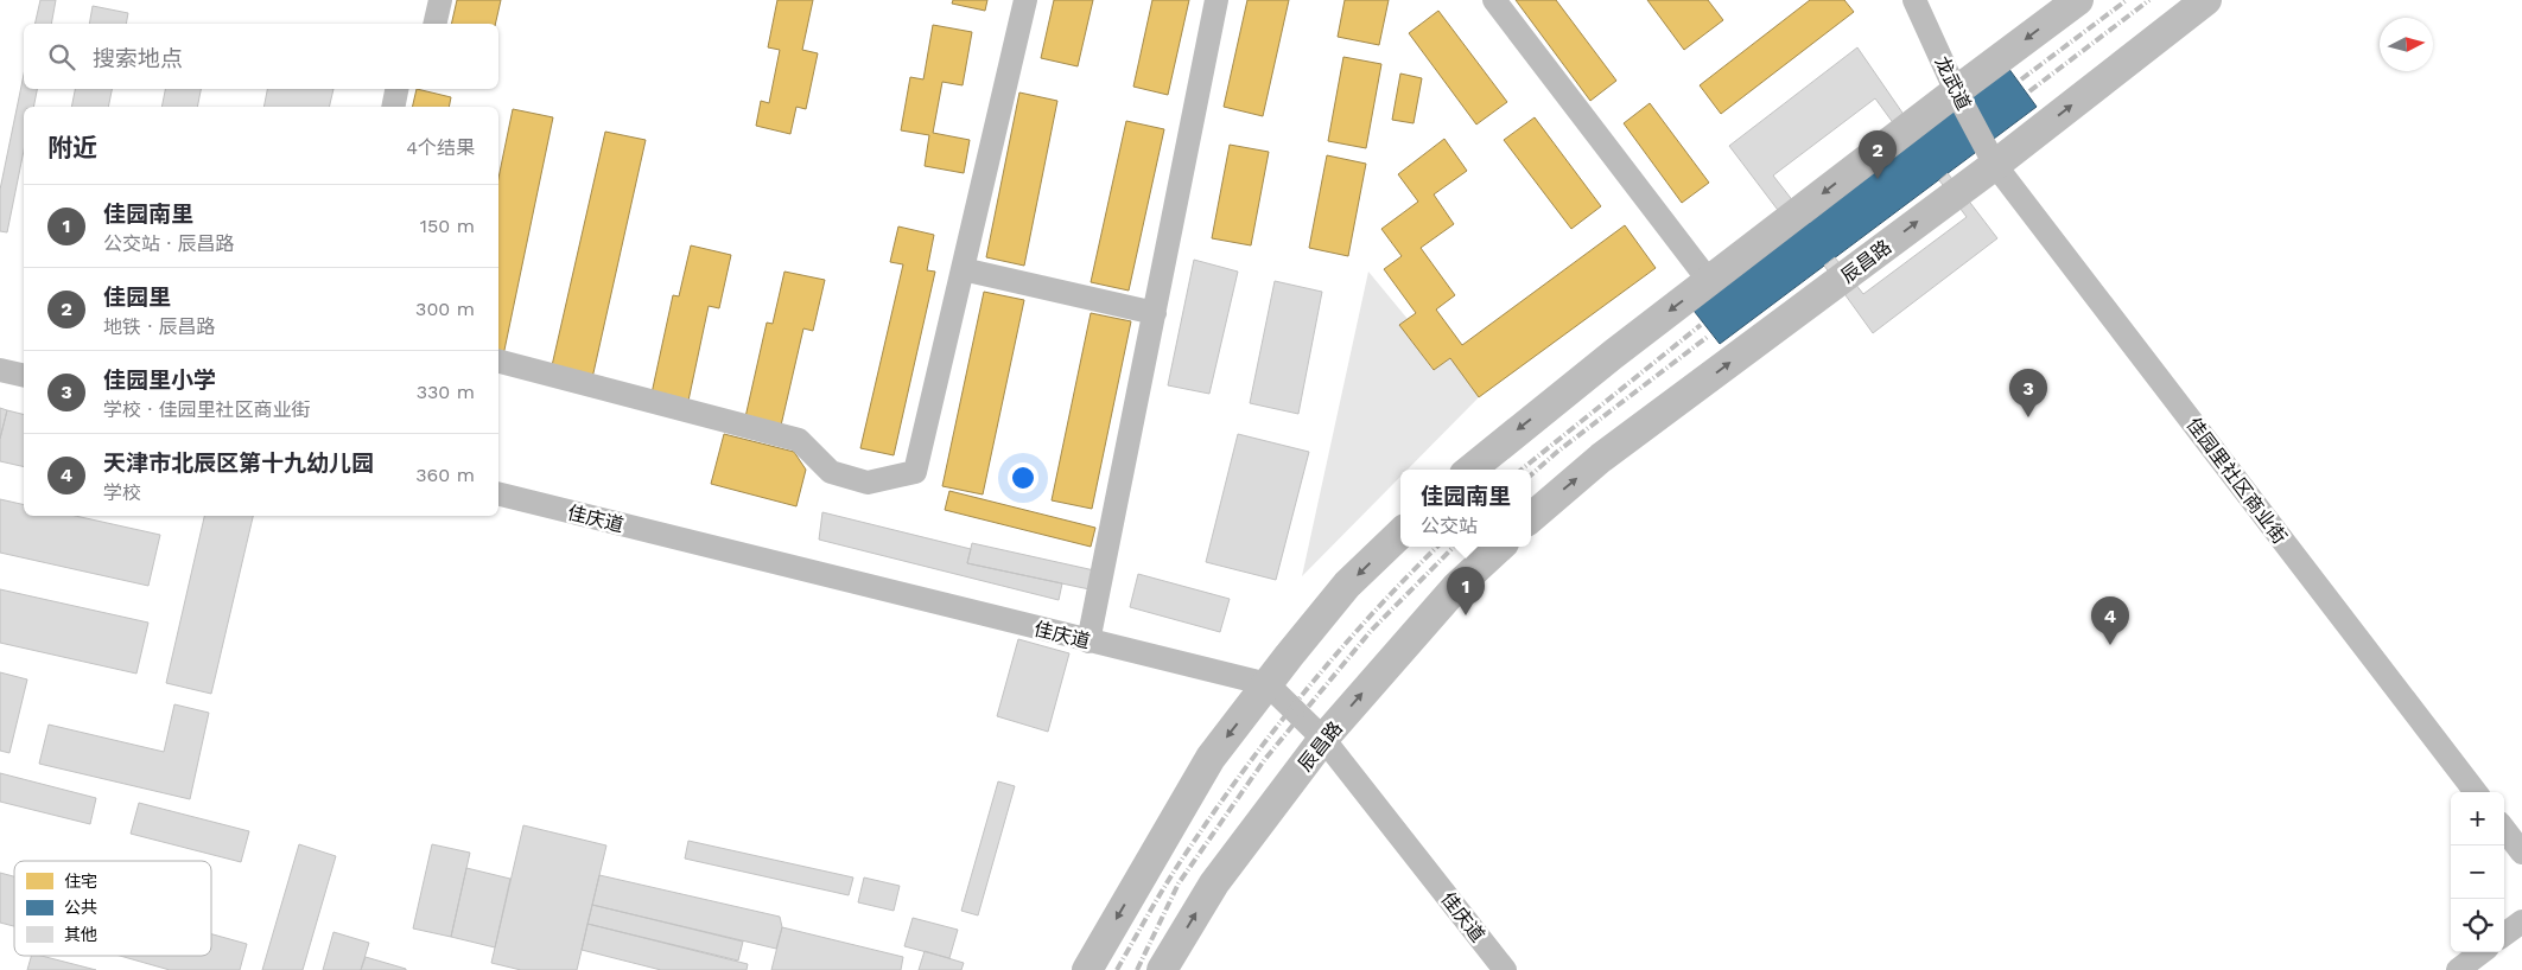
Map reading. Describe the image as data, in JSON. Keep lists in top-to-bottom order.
{
  "streets": {
    "main road": ["辰昌路"],
    "street": ["龙武道", "佳园里社区商业街", "佳庆道"]
  },
  "crossings": [
    ["龙武道", "辰昌路"],
    ["龙武道", "佳园里社区商业街"],
    ["辰昌路", "佳园里社区商业街"],
    ["辰昌路", "佳庆道"]
  ],
  "legend": ["住宅", "公共", "其他"],
  "north": "right",
  "page": {
    "search": "搜索地点",
    "heading": ["附近", "4个结果"],
    "pins": [
      "2",
      "3",
      "1",
      "4"
    ],
    "list": [
      {
        "mark": "1",
        "name": "佳园南里",
        "note": "公交站 · 辰昌路",
        "value": "150 m"
      },
      {
        "mark": "2",
        "name": "佳园里",
        "note": "地铁 · 辰昌路",
        "value": "300 m"
      },
      {
        "mark": "3",
        "name": "佳园里小学",
        "note": "学校 · 佳园里社区商业街",
        "value": "330 m"
      },
      {
        "mark": "4",
        "name": "天津市北辰区第十九幼儿园",
        "note": "学校",
        "value": "360 m"
      }
    ],
    "popup": ["佳园南里", "公交站"],
    "map_buttons": ["+", "−"]
  }
}
